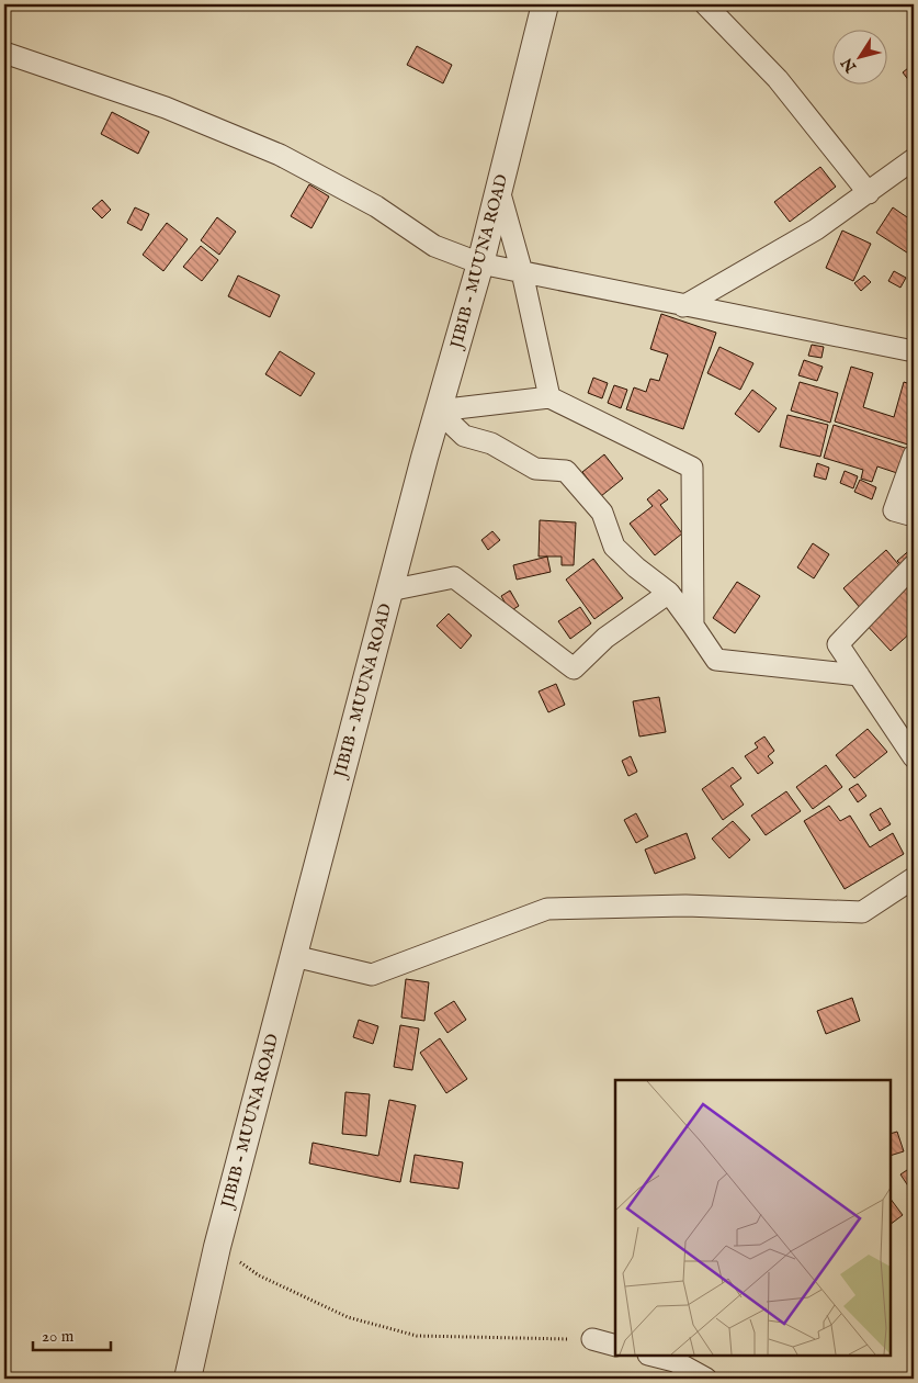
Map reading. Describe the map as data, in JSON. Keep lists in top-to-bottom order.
{
  "streets": {
    "street": ["JIBIB - MUUNA ROAD"]
  },
  "scale_bar": "20 m",
  "north": "bottom left"
}
